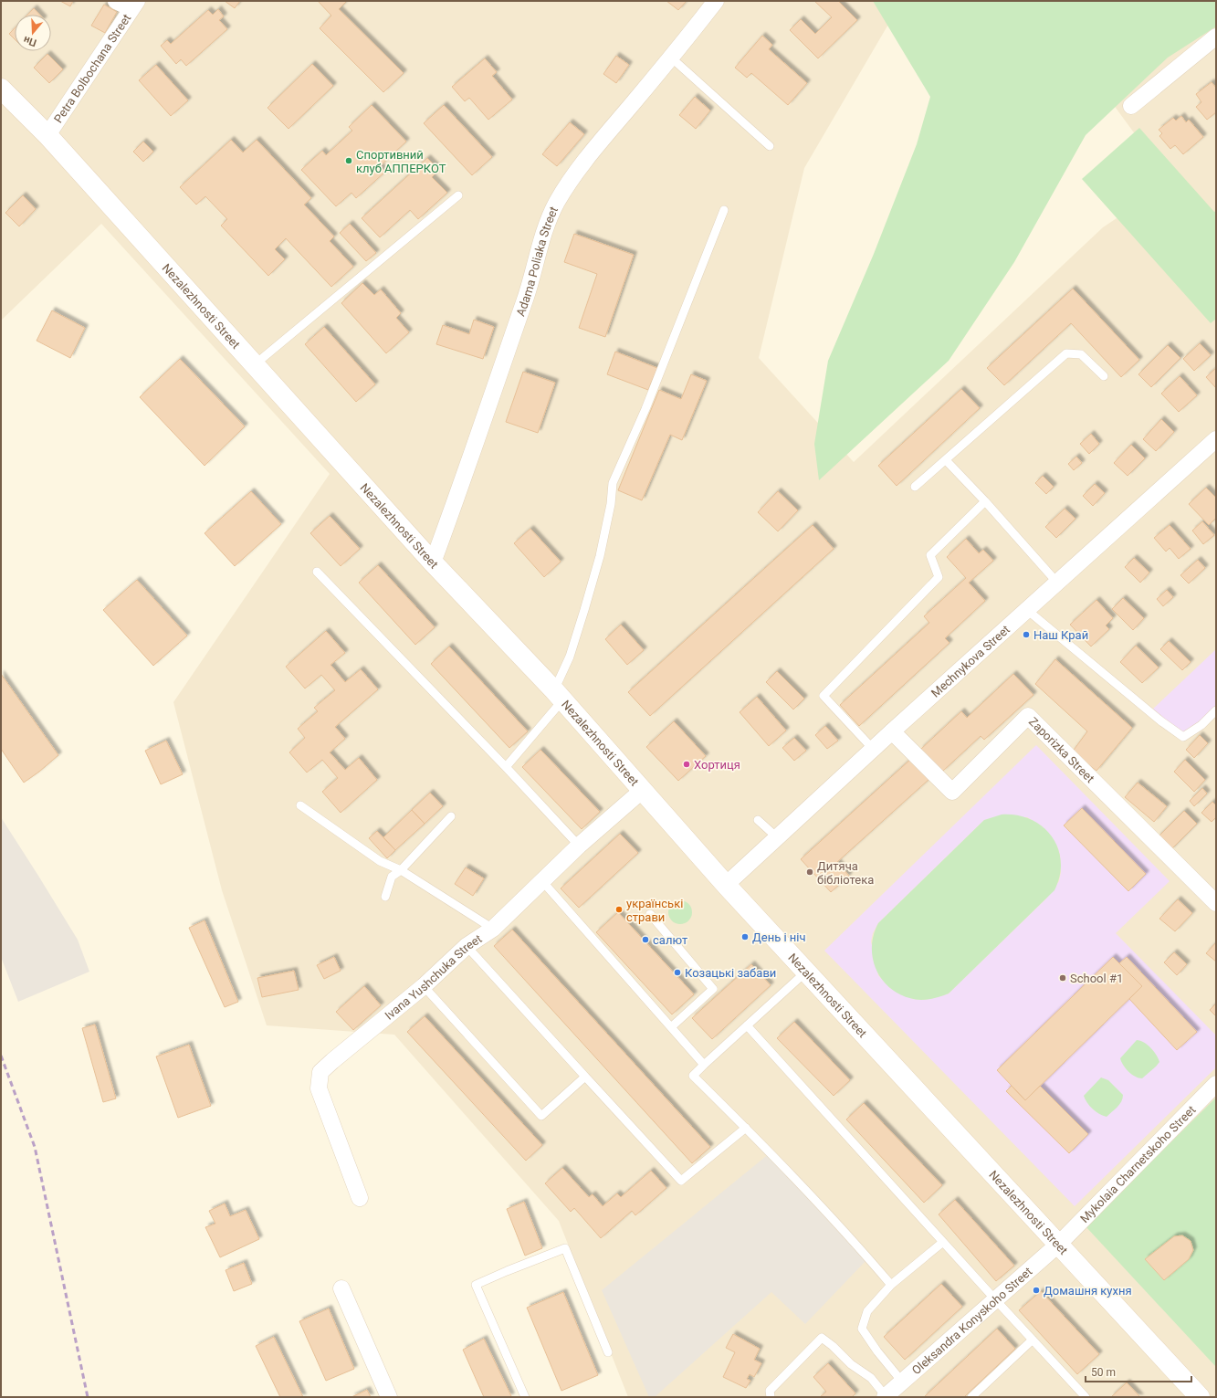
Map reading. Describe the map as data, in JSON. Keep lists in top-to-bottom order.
{
  "streets": {
    "main road": ["Nezalezhnosti Street"],
    "street": [
      "Petra Bolbochana Street",
      "Adama Poliaka Street",
      "Mechnykova Street",
      "Zaporizka Street",
      "Ivana Yushchuka Street",
      "Mykolaia Charnetskoho Street",
      "Oleksandra Konyskoho Street"
    ]
  },
  "crossings": [
    ["Petra Bolbochana Street", "Nezalezhnosti Street"],
    ["Adama Poliaka Street", "Nezalezhnosti Street"],
    ["Nezalezhnosti Street", "Mechnykova Street"],
    ["Nezalezhnosti Street", "Ivana Yushchuka Street"],
    ["Nezalezhnosti Street", "Mykolaia Charnetskoho Street"],
    ["Nezalezhnosti Street", "Oleksandra Konyskoho Street"],
    ["Mechnykova Street", "Zaporizka Street"],
    ["Mykolaia Charnetskoho Street", "Oleksandra Konyskoho Street"]
  ],
  "places": [
    "Спортивний клуб АППЕРКОТ",
    "Наш Край",
    "Хортиця",
    "Дитяча бібліотека",
    "українські страви",
    "День і ніч",
    "салют",
    "Козацькі забави",
    "School #1",
    "Домашня кухня"
  ],
  "scale_bar": "50 m",
  "north": "bottom"
}
